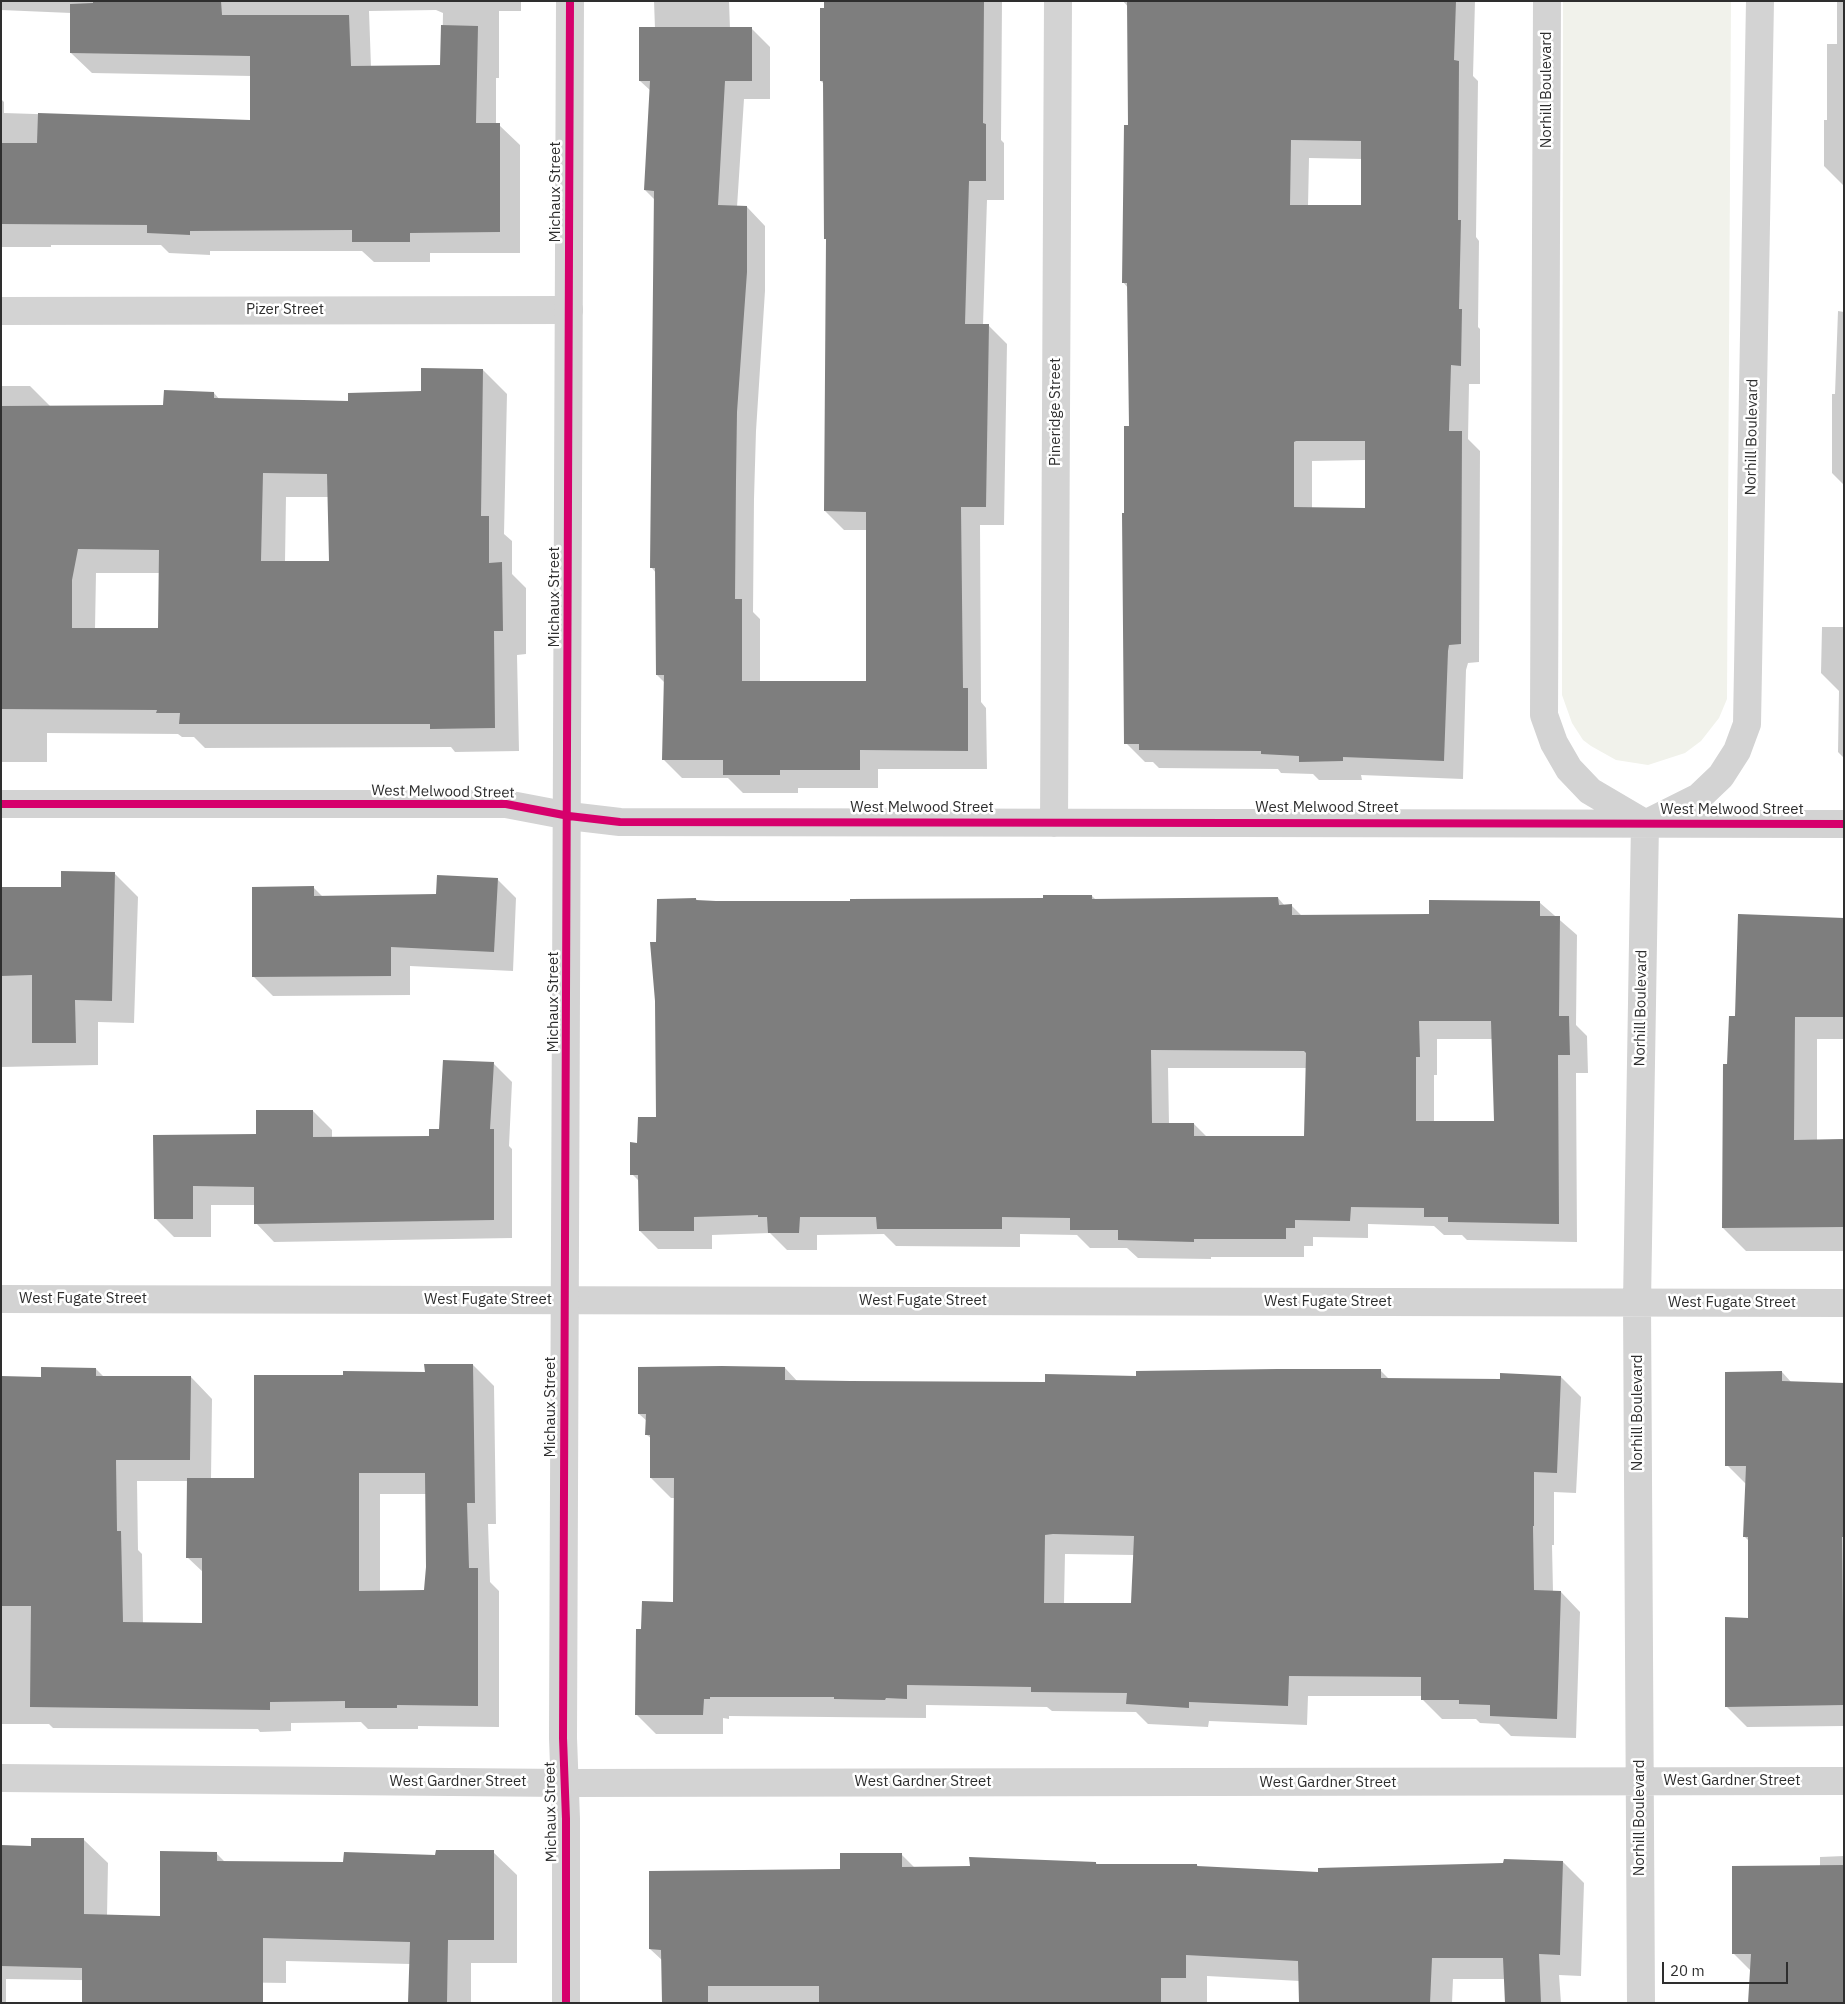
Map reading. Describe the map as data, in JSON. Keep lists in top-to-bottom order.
{
  "streets": {
    "street": [
      "Norhill Boulevard",
      "Michaux Street",
      "Pizer Street",
      "Pineridge Street",
      "West Melwood Street",
      "West Fugate Street",
      "West Gardner Street"
    ]
  },
  "crossings": [
    ["Norhill Boulevard", "West Melwood Street"],
    ["Norhill Boulevard", "West Fugate Street"],
    ["Norhill Boulevard", "West Gardner Street"],
    ["Michaux Street", "Pizer Street"],
    ["Michaux Street", "West Melwood Street"],
    ["Michaux Street", "West Fugate Street"],
    ["Michaux Street", "West Gardner Street"],
    ["Pineridge Street", "West Melwood Street"]
  ],
  "scale_bar": "20 m"
}
